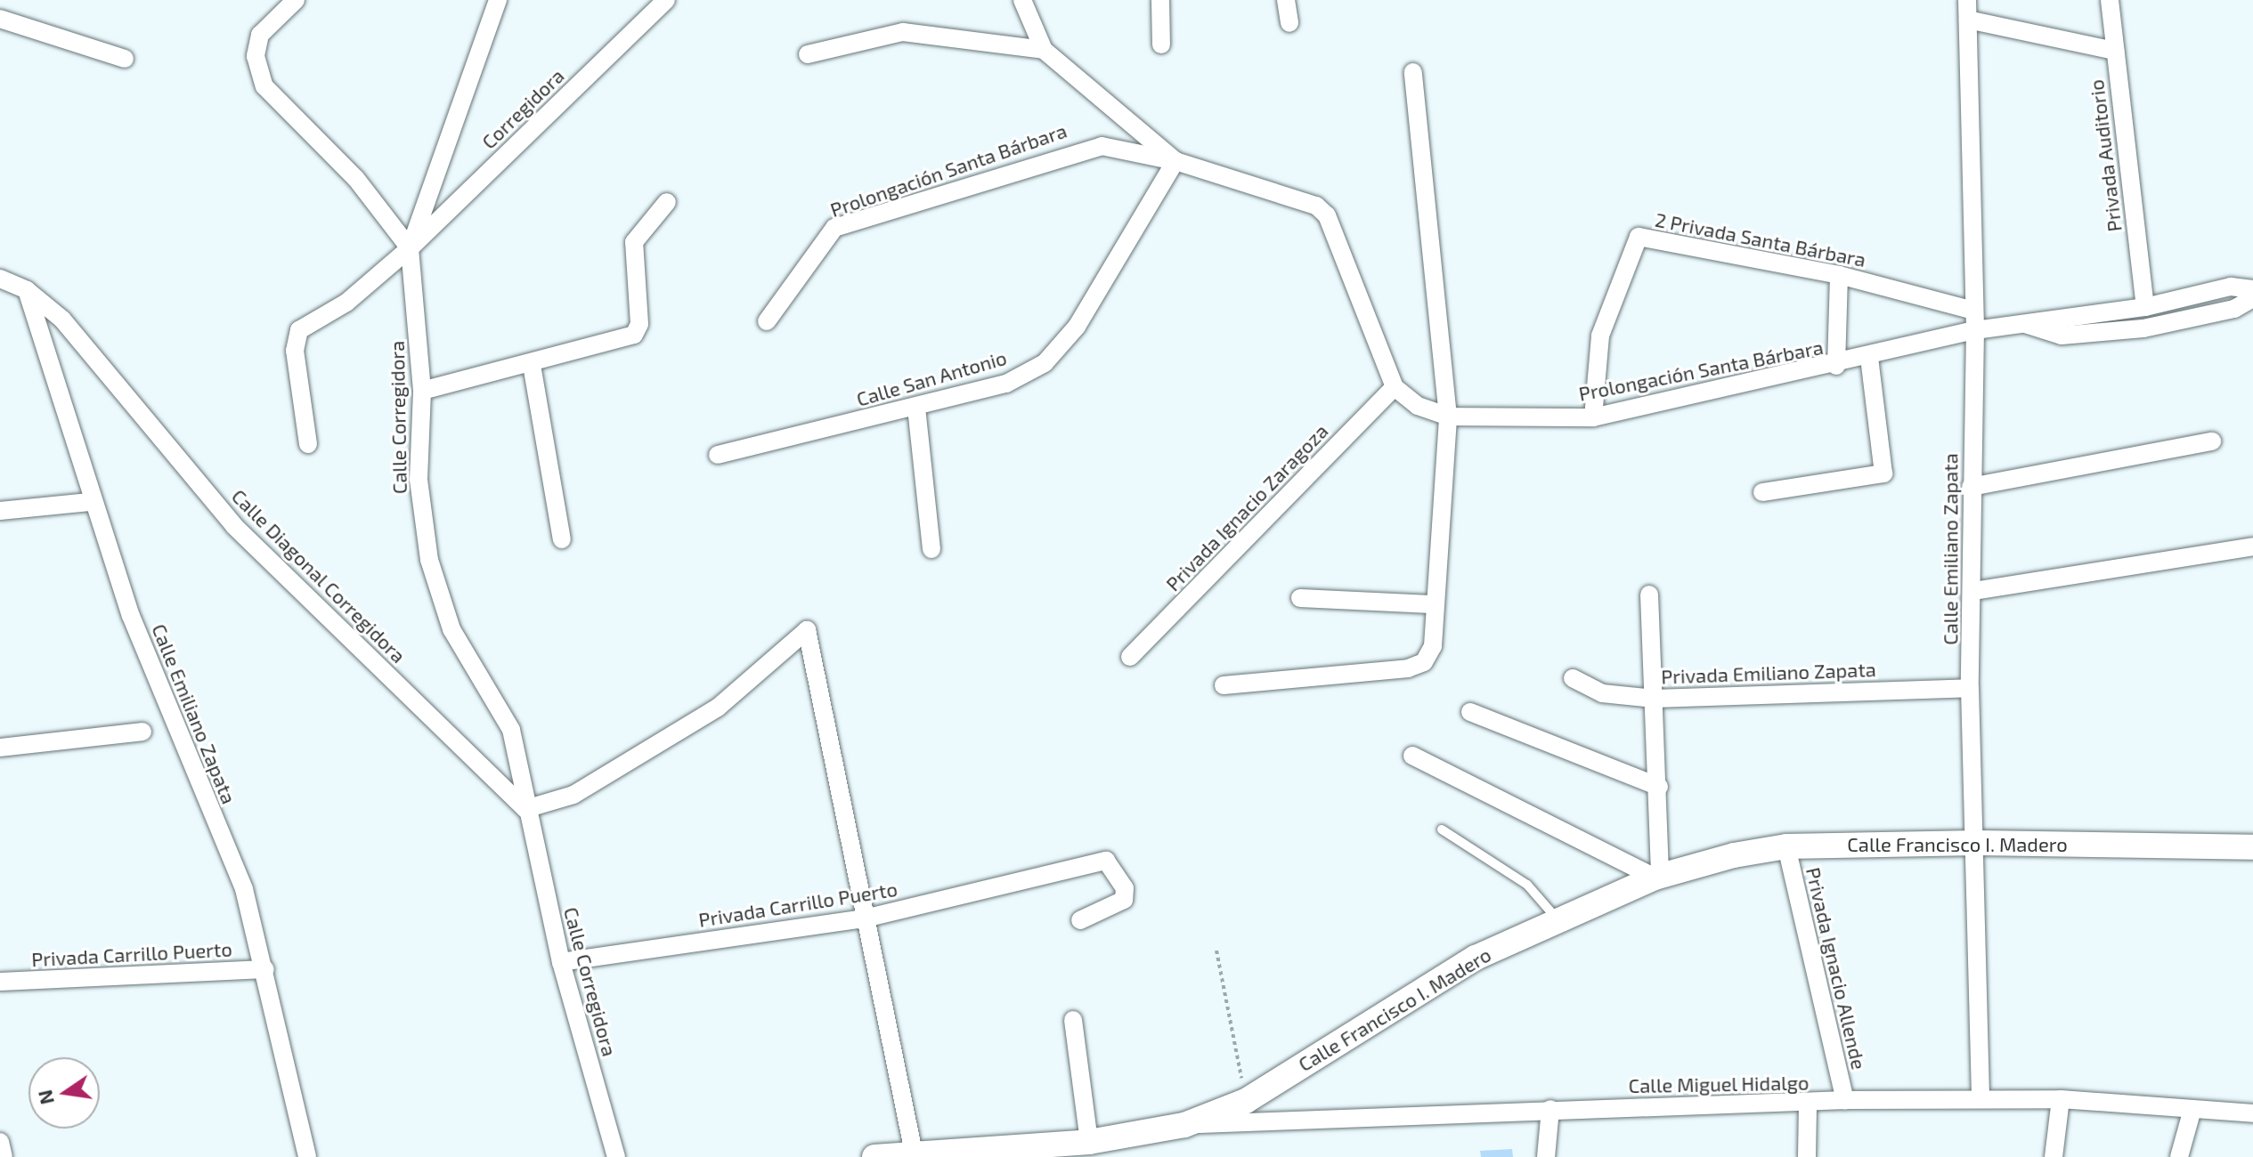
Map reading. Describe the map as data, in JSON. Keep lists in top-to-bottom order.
{
  "streets": {
    "street": [
      "Corregidora",
      "Privada Auditorio",
      "Prolongación Santa Bárbara",
      "2 Privada Santa Bárbara",
      "Calle San Antonio",
      "Calle Corregidora",
      "Privada Ignacio Zaragoza",
      "Calle Emiliano Zapata",
      "Calle Diagonal Corregidora",
      "Privada Emiliano Zapata",
      "Calle Francisco I. Madero",
      "Privada Carrillo Puerto",
      "Privada Ignacio Allende",
      "Calle Miguel Hidalgo"
    ]
  },
  "crossings": [
    ["Corregidora", "Calle Corregidora"],
    ["Privada Auditorio", "Prolongación Santa Bárbara"],
    ["Prolongación Santa Bárbara", "2 Privada Santa Bárbara"],
    ["Prolongación Santa Bárbara", "Calle San Antonio"],
    ["Prolongación Santa Bárbara", "Privada Ignacio Zaragoza"],
    ["Prolongación Santa Bárbara", "Calle Emiliano Zapata"],
    ["2 Privada Santa Bárbara", "Calle Emiliano Zapata"],
    ["Calle Corregidora", "Calle Diagonal Corregidora"],
    ["Calle Corregidora", "Privada Carrillo Puerto"],
    ["Calle Emiliano Zapata", "Calle Diagonal Corregidora"],
    ["Calle Emiliano Zapata", "Privada Emiliano Zapata"],
    ["Calle Emiliano Zapata", "Calle Francisco I. Madero"],
    ["Calle Emiliano Zapata", "Privada Carrillo Puerto"],
    ["Calle Emiliano Zapata", "Calle Miguel Hidalgo"],
    ["Calle Francisco I. Madero", "Privada Ignacio Allende"],
    ["Calle Francisco I. Madero", "Calle Miguel Hidalgo"],
    ["Privada Ignacio Allende", "Calle Miguel Hidalgo"]
  ],
  "north": "left"
}
